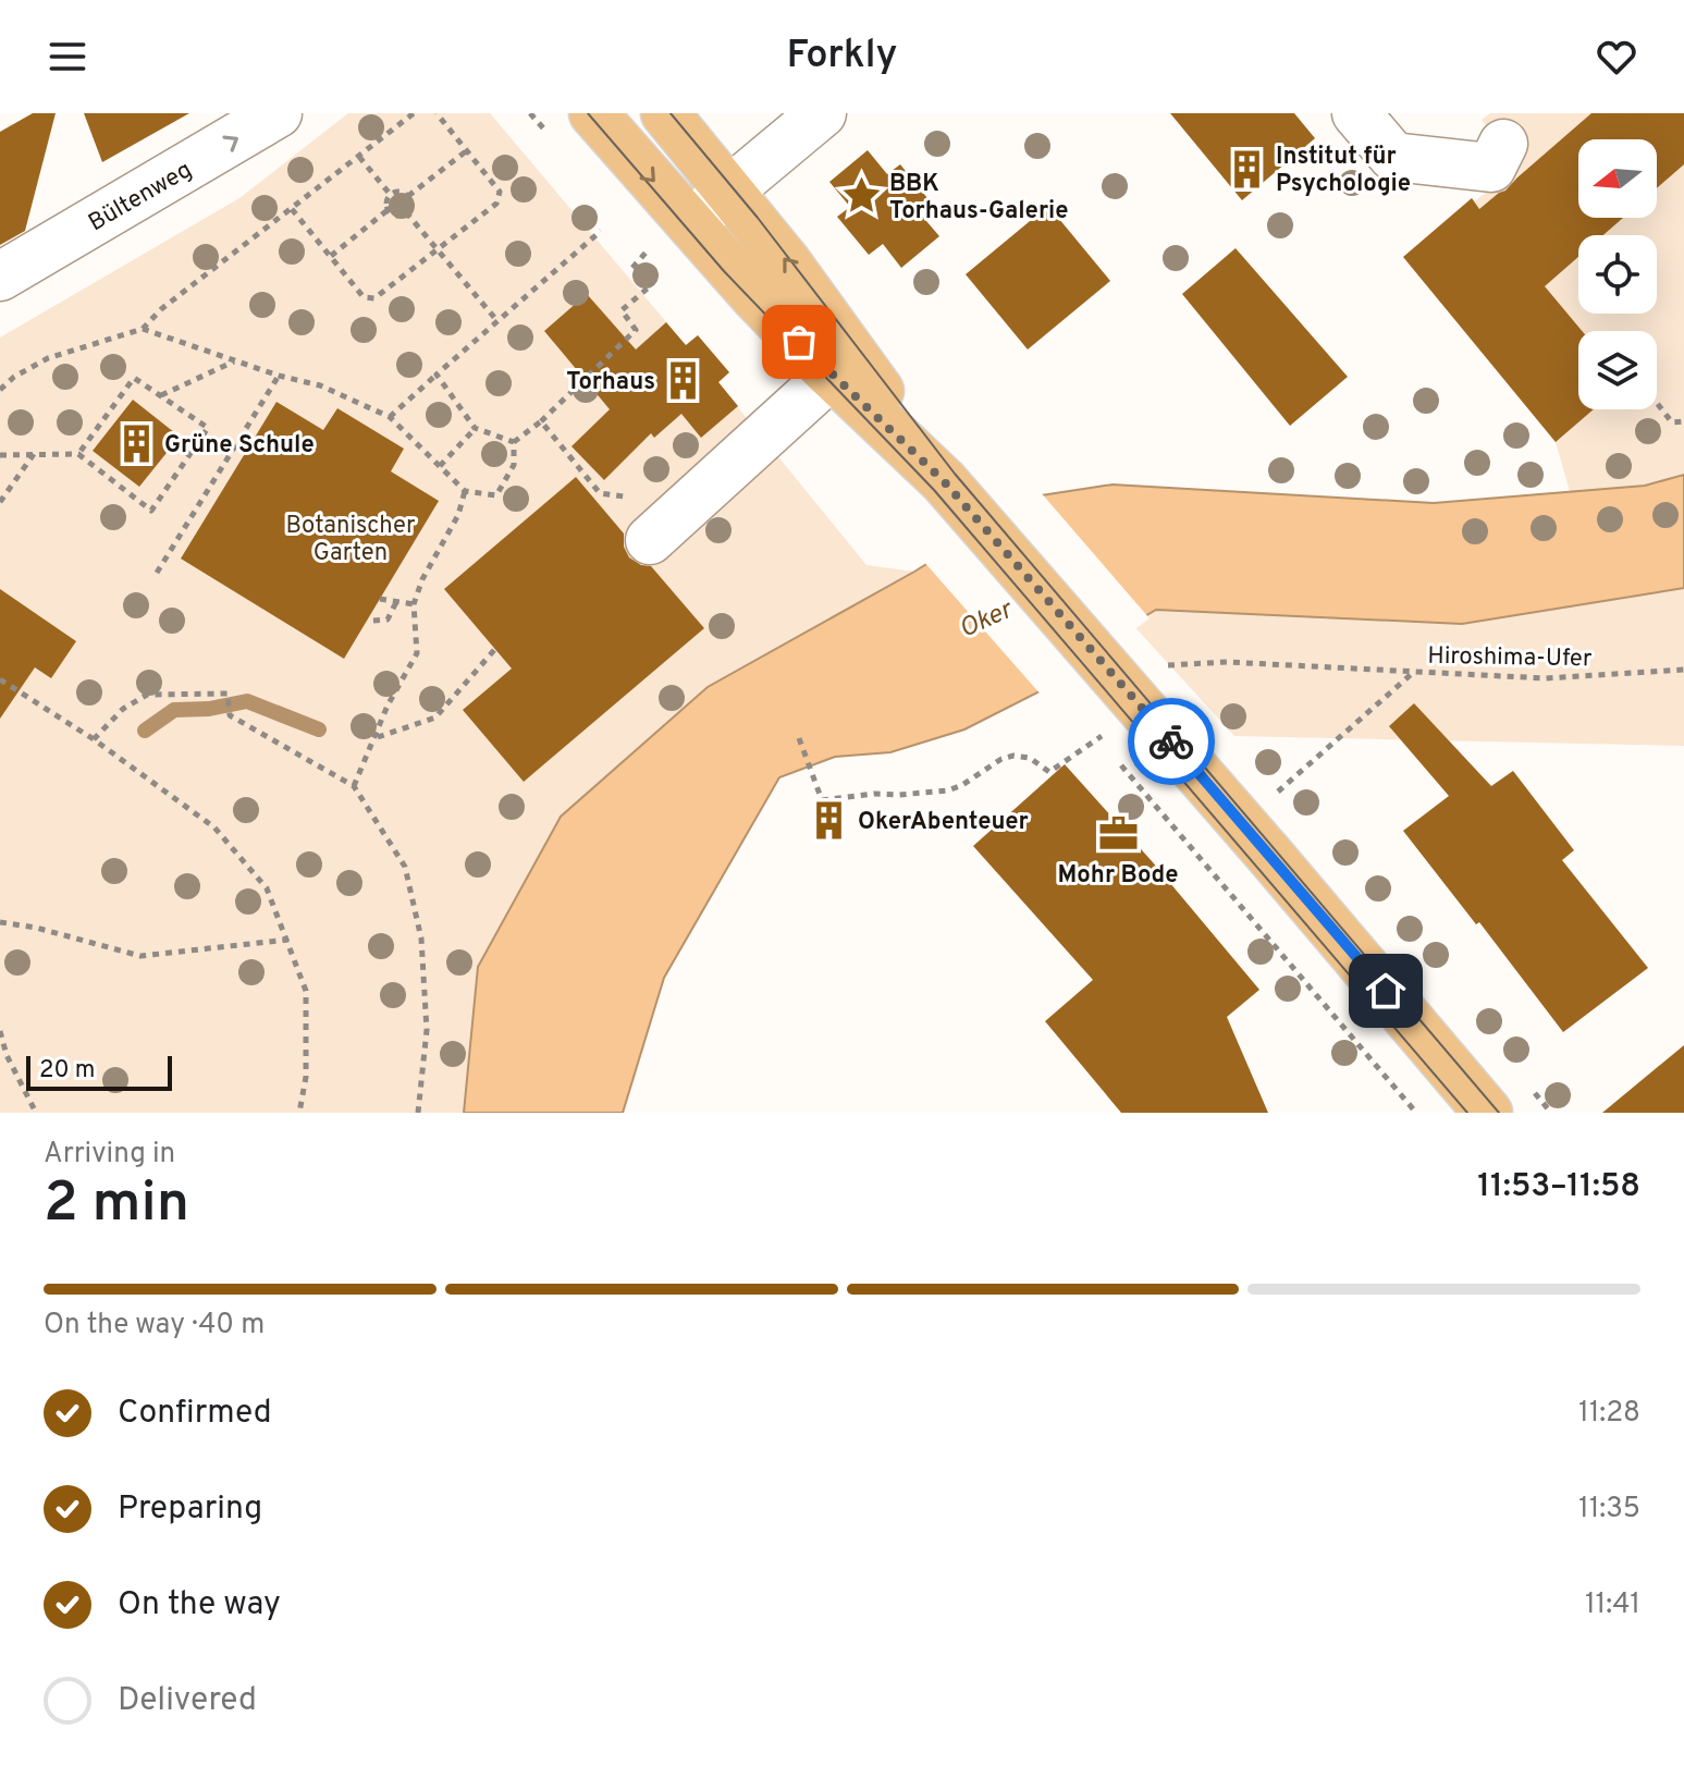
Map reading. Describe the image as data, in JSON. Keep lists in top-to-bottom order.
{
  "streets": {
    "street": ["Bültenweg"],
    "path": ["Hiroshima-Ufer"]
  },
  "one_way": ["Bültenweg"],
  "water": ["Oker"],
  "parks": ["Botanischer Garten"],
  "places": {
    "building": [
      "Institut für Psychologie",
      "Torhaus",
      "Grüne Schule",
      "OkerAbenteuer"
    ],
    "place": ["BBK Torhaus-Galerie"],
    "office": ["Mohr Bode"]
  },
  "scale_bar": "20 m",
  "north": "left",
  "page": {
    "header": "Forkly",
    "scale": "20 m",
    "heading": ["2 min", "Arriving in", "11:53–11:58"],
    "bar": "On the way · 40 m",
    "list": [
      ["Confirmed", "11:28"],
      ["Preparing", "11:35"],
      ["On the way", "11:41"],
      "Delivered"
    ]
  }
}
